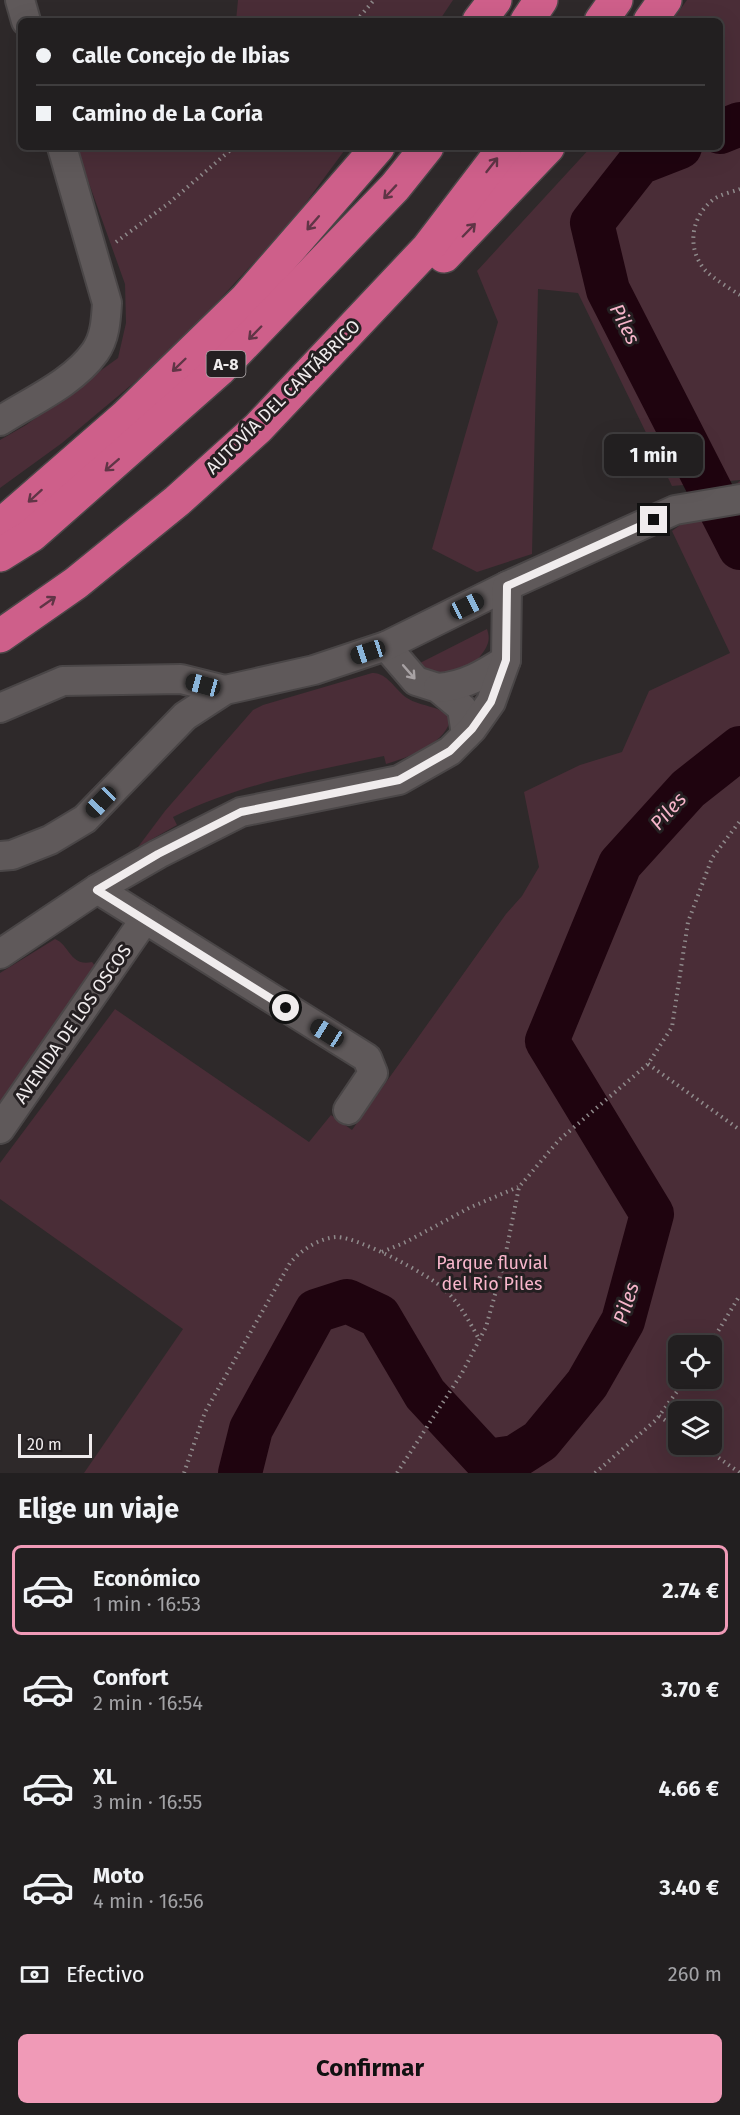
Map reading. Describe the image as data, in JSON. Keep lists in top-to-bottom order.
{
  "streets": {
    "highway": ["A-8", "AUTOVÍA DEL CANTÁBRICO"],
    "street": ["AVENIDA DE LOS OSCOS"]
  },
  "water": ["Piles"],
  "parks": ["Parque fluvial del Rio Piles"],
  "scale_bar": "20 m",
  "page": {
    "banner": ["Calle Concejo de Ibias", "Camino de La Coría"],
    "bubble": "1 min",
    "scale": "20 m",
    "heading": "Elige un viaje",
    "list": [
      {
        "name": "Económico",
        "note": "1 min · 16:53",
        "value": "2.74 €"
      },
      {
        "name": "Confort",
        "note": "2 min · 16:54",
        "value": "3.70 €"
      },
      {
        "name": "XL",
        "note": "3 min · 16:55",
        "value": "4.66 €"
      },
      {
        "name": "Moto",
        "note": "4 min · 16:56",
        "value": "3.40 €"
      }
    ],
    "pay": ["Efectivo", "260 m"],
    "buttons": "Confirmar"
  }
}
